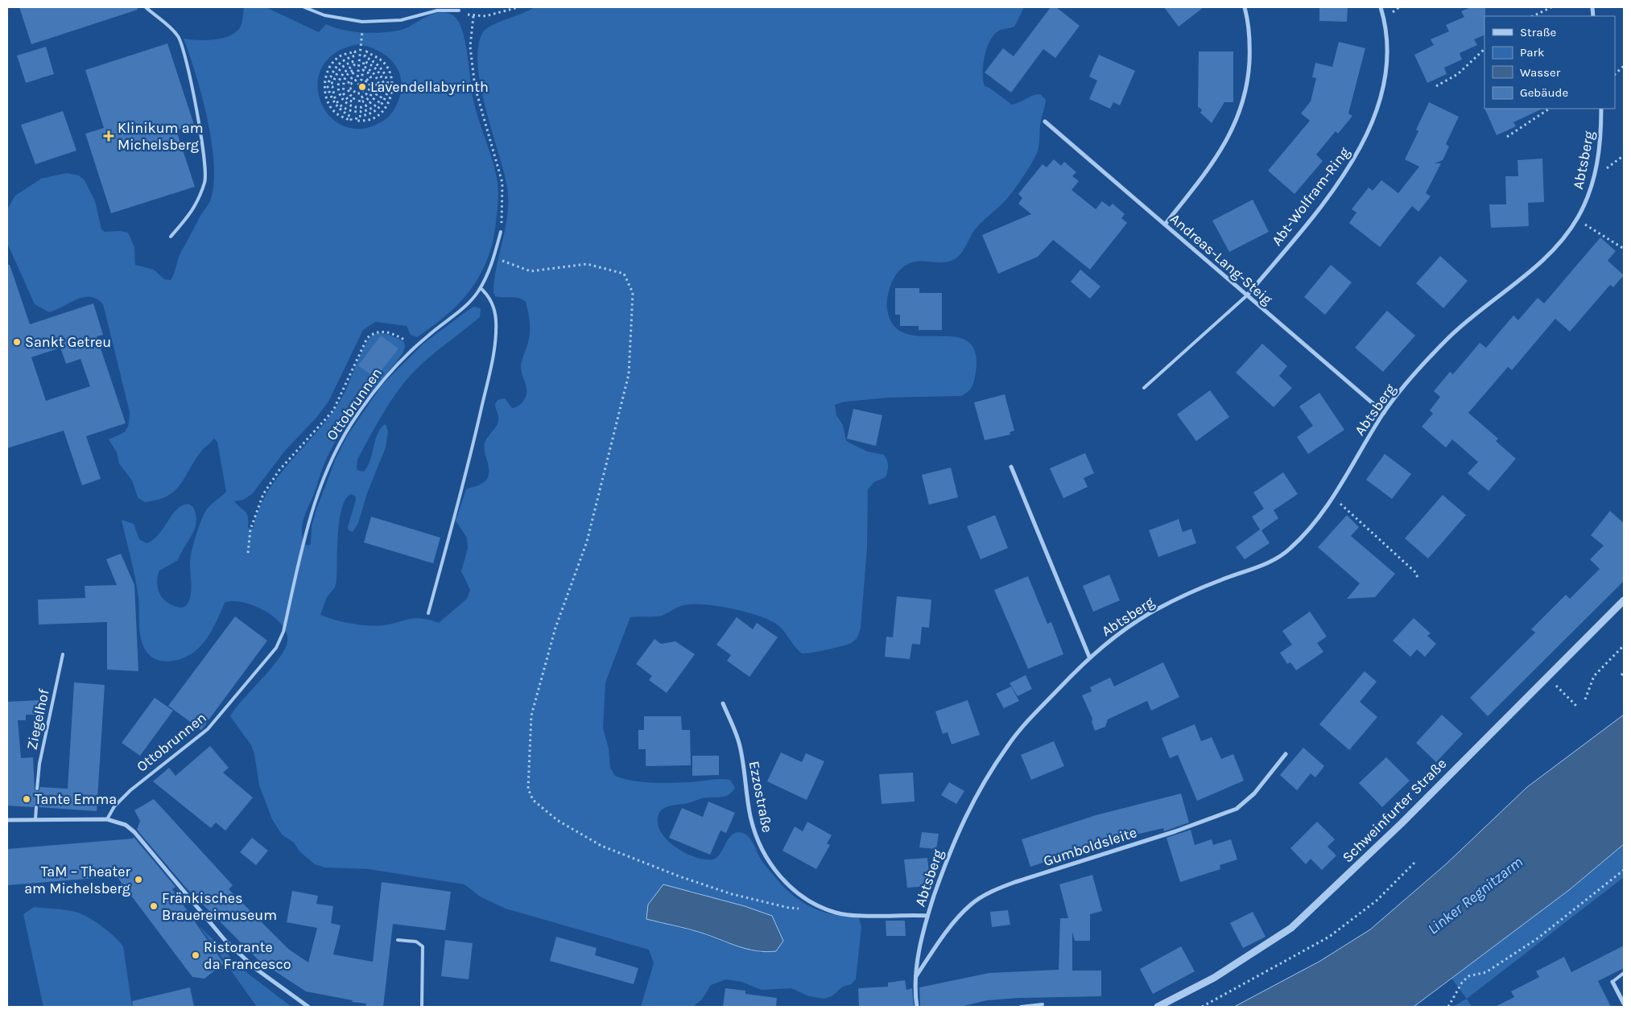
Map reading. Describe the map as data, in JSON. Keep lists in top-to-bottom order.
{
  "streets": {
    "street": [
      "Abtsberg",
      "Abt-Wolfram-Ring",
      "Andreas-Lang-Steig",
      "Ezzostraße",
      "Schweinfurter Straße",
      "Gumboldsleite"
    ],
    "lane": ["Ottobrunnen", "Ziegelhof"]
  },
  "crossings": [
    ["Abtsberg", "Andreas-Lang-Steig"],
    ["Abtsberg", "Ezzostraße"],
    ["Abtsberg", "Gumboldsleite"],
    ["Abt-Wolfram-Ring", "Andreas-Lang-Steig"]
  ],
  "water": ["Linker Regnitzarm"],
  "places": {
    "other": [
      "Lavendellabyrinth",
      "Sankt Getreu",
      "Tante Emma",
      "TaM – Theater am Michelsberg",
      "Fränkisches Brauereimuseum",
      "Ristorante da Francesco"
    ],
    "health": ["Klinikum am Michelsberg"]
  },
  "legend": [
    "Straße",
    "Park",
    "Wasser",
    "Gebäude"
  ]
}
